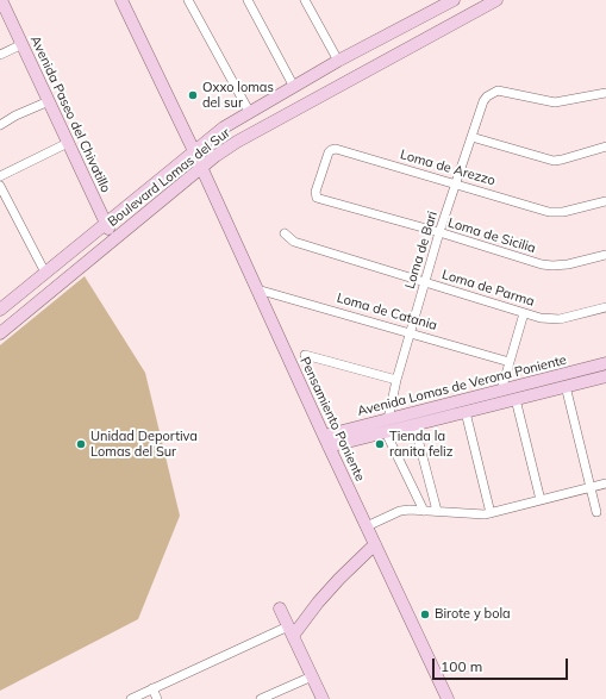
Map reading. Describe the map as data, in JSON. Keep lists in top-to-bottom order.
{
  "streets": {
    "street": [
      "Avenida Paseo del Chivatillo",
      "Loma de Arezzo",
      "Boulevard Lomas del Sur",
      "Loma de Sicilia",
      "Loma de Bari",
      "Loma de Parma",
      "Loma de Catania",
      "Avenida Lomas de Verona Poniente",
      "Pensamiento Poniente"
    ]
  },
  "crossings": [
    ["Avenida Paseo del Chivatillo", "Boulevard Lomas del Sur"],
    ["Loma de Arezzo", "Loma de Sicilia"],
    ["Loma de Arezzo", "Loma de Bari"],
    ["Boulevard Lomas del Sur", "Pensamiento Poniente"],
    ["Loma de Sicilia", "Loma de Bari"],
    ["Loma de Bari", "Loma de Parma"],
    ["Loma de Bari", "Loma de Catania"],
    ["Loma de Bari", "Avenida Lomas de Verona Poniente"],
    ["Loma de Catania", "Pensamiento Poniente"],
    ["Avenida Lomas de Verona Poniente", "Pensamiento Poniente"]
  ],
  "places": [
    "Oxxo lomas del sur",
    "Unidad Deportiva Lomas del Sur",
    "Tienda la ranita feliz",
    "Birote y bola"
  ],
  "scale_bar": "100 m"
}
